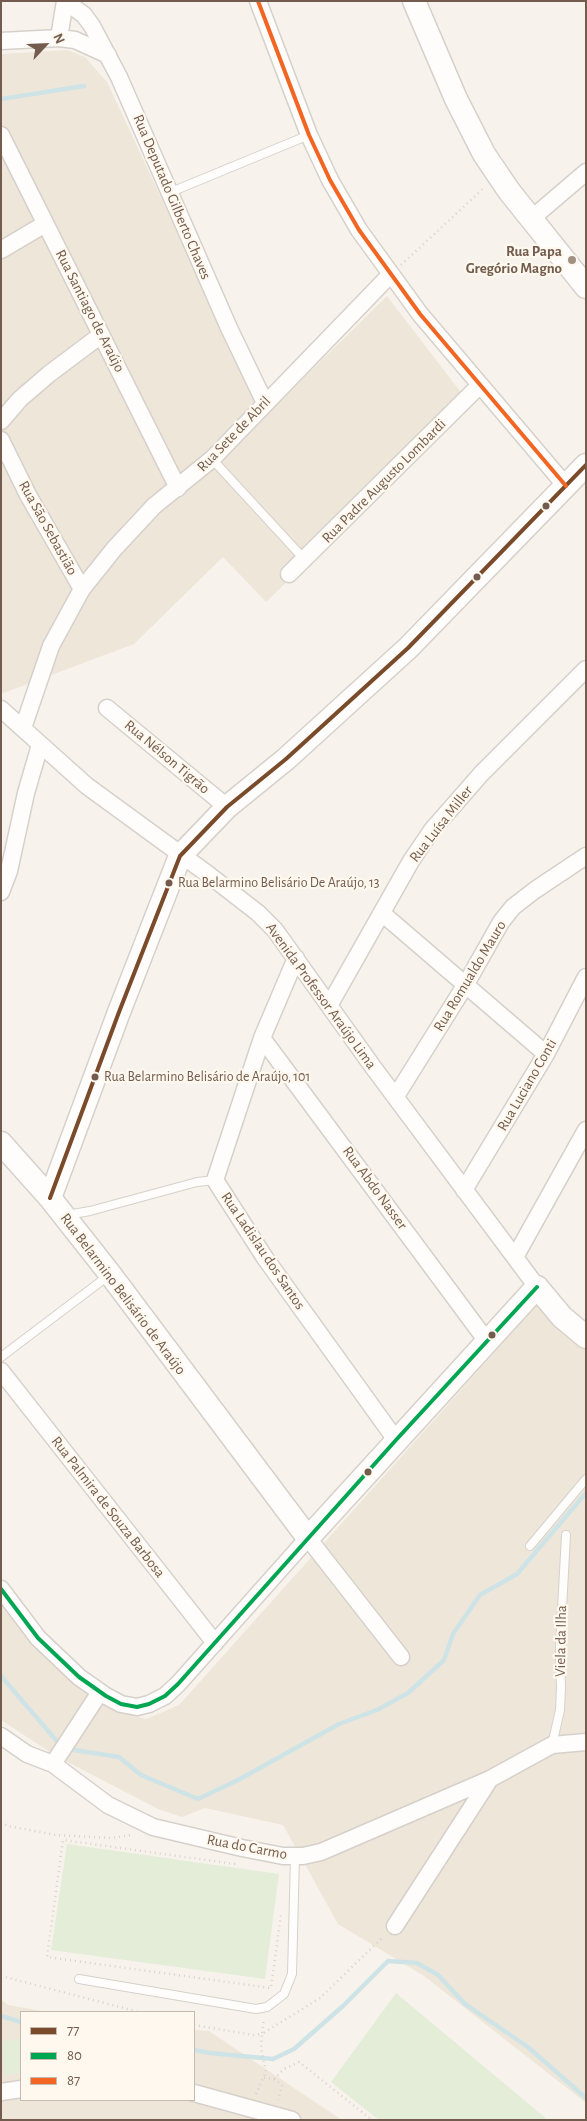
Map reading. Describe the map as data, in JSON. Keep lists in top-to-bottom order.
{
  "streets": {
    "street": [
      "Rua Deputado Gilberto Chaves",
      "Rua Santiago de Araújo",
      "Rua Sete de Abril",
      "Rua Padre Augusto Lombardi",
      "Rua São Sebastião",
      "Rua Nélson Tigrão",
      "Rua Luísa Miller",
      "Rua Romualdo Mauro",
      "Avenida Professor Araújo Lima",
      "Rua Luciano Conti",
      "Rua Abdo Nasser",
      "Rua Ladislau dos Santos",
      "Rua Belarmino Belisário de Araújo",
      "Rua Palmira de Souza Barbosa",
      "Rua do Carmo"
    ],
    "lane": ["Viela da Ilha"]
  },
  "crossings": [
    ["Rua Deputado Gilberto Chaves", "Rua Sete de Abril"],
    ["Rua Santiago de Araújo", "Rua Sete de Abril"],
    ["Rua Sete de Abril", "Rua São Sebastião"],
    ["Rua Sete de Abril", "Avenida Professor Araújo Lima"],
    ["Rua Luísa Miller", "Avenida Professor Araújo Lima"],
    ["Rua Romualdo Mauro", "Avenida Professor Araújo Lima"],
    ["Avenida Professor Araújo Lima", "Rua Luciano Conti"],
    ["Avenida Professor Araújo Lima", "Rua Ladislau dos Santos"],
    ["Avenida Professor Araújo Lima", "Rua Belarmino Belisário de Araújo"],
    ["Rua Abdo Nasser", "Rua Ladislau dos Santos"],
    ["Viela da Ilha", "Rua do Carmo"]
  ],
  "places": ["Rua Papa Gregório Magno", "Rua Belarmino Belisário De Araújo, 13", "Rua Belarmino Belisário de Araújo, 101"],
  "lines": ["transit line 87", "transit line 77", "transit line 80"],
  "legend": ["77", "80", "87"],
  "north": "top right"
}
